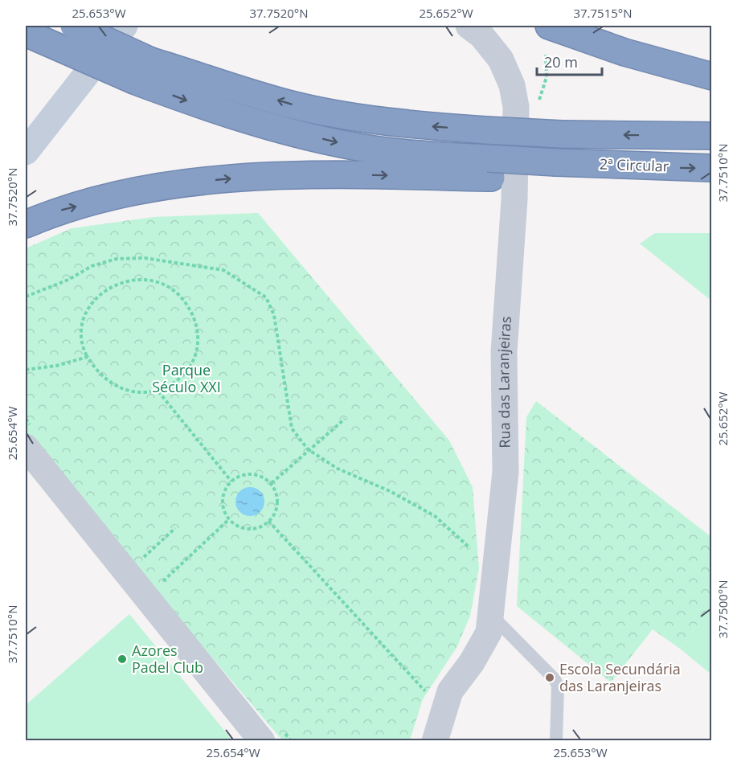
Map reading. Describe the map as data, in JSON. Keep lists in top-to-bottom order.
{
  "streets": {
    "highway": ["2ª Circular"],
    "street": ["Rua das Laranjeiras"]
  },
  "parks": ["Parque Século XXI"],
  "places": ["Azores Padel Club", "Escola Secundária das Laranjeiras"],
  "scale_bar": "20 m",
  "coordinates": [
    "25.653°W",
    "37.7520°N",
    "25.652°W",
    "37.7515°N",
    "37.7510°N",
    "25.654°W",
    "37.7500°N"
  ]
}
